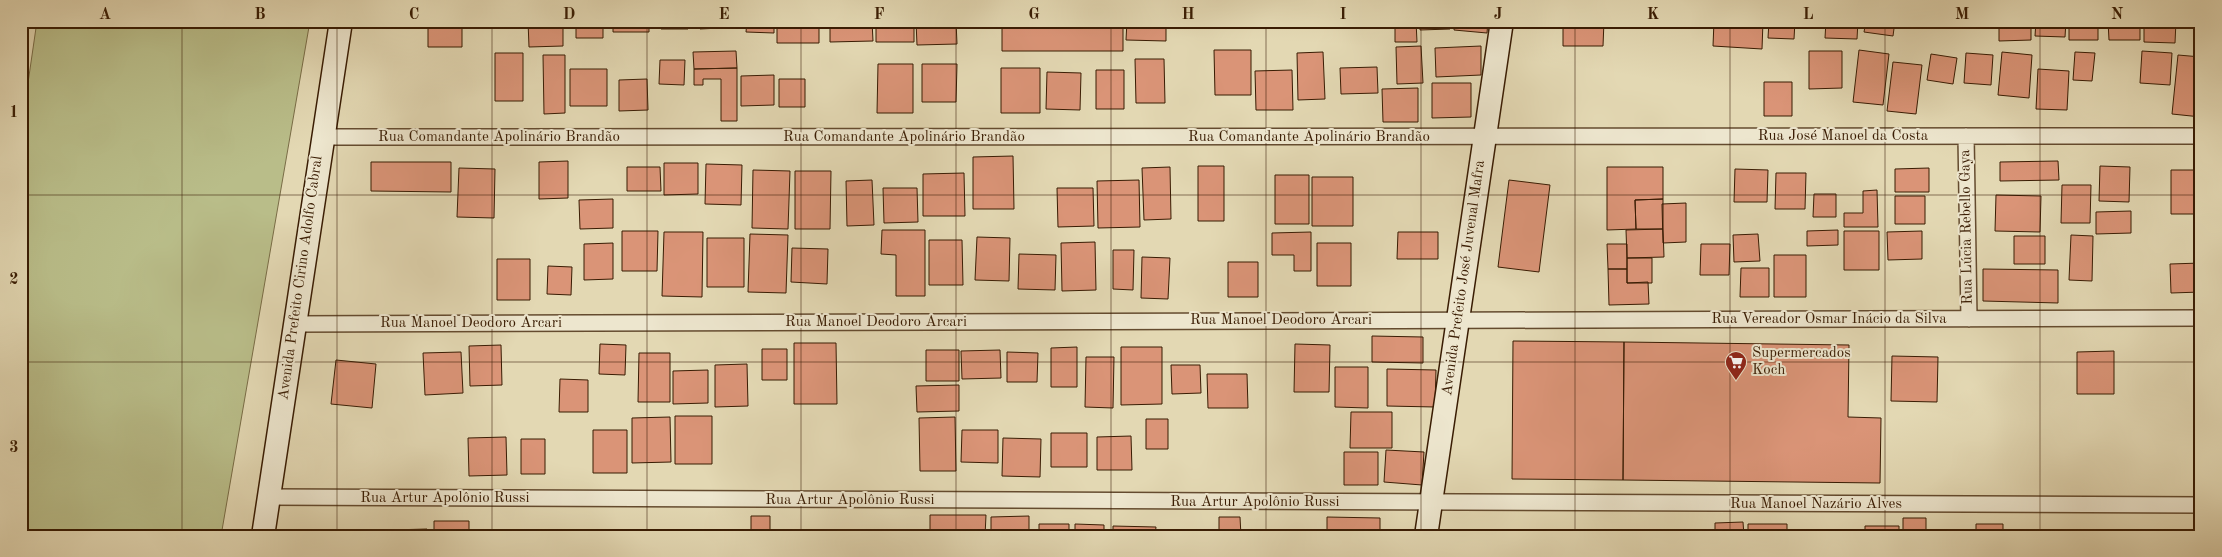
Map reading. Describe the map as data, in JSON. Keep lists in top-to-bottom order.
{
  "streets": {
    "main road": ["Avenida Prefeito Cirino Adolfo Cabral", "Avenida Prefeito José Juvenal Mafra"],
    "street": [
      "Rua José Manoel da Costa",
      "Rua Comandante Apolinário Brandão",
      "Rua Lúcia Rebello Gaya",
      "Rua Vereador Osmar Inácio da Silva",
      "Rua Manoel Deodoro Arcari",
      "Rua Artur Apolônio Russi",
      "Rua Manoel Nazário Alves"
    ]
  },
  "crossings": [
    ["Rua José Manoel da Costa", "Rua Comandante Apolinário Brandão"],
    ["Rua José Manoel da Costa", "Rua Lúcia Rebello Gaya"],
    ["Rua José Manoel da Costa", "Avenida Prefeito José Juvenal Mafra"],
    ["Rua Comandante Apolinário Brandão", "Avenida Prefeito Cirino Adolfo Cabral"],
    ["Rua Comandante Apolinário Brandão", "Avenida Prefeito José Juvenal Mafra"],
    ["Rua Lúcia Rebello Gaya", "Rua Vereador Osmar Inácio da Silva"],
    ["Avenida Prefeito Cirino Adolfo Cabral", "Rua Manoel Deodoro Arcari"],
    ["Avenida Prefeito Cirino Adolfo Cabral", "Rua Artur Apolônio Russi"],
    ["Avenida Prefeito José Juvenal Mafra", "Rua Vereador Osmar Inácio da Silva"],
    ["Avenida Prefeito José Juvenal Mafra", "Rua Manoel Deodoro Arcari"],
    ["Avenida Prefeito José Juvenal Mafra", "Rua Artur Apolônio Russi"],
    ["Avenida Prefeito José Juvenal Mafra", "Rua Manoel Nazário Alves"],
    ["Rua Vereador Osmar Inácio da Silva", "Rua Manoel Deodoro Arcari"],
    ["Rua Artur Apolônio Russi", "Rua Manoel Nazário Alves"]
  ],
  "places": {
    "supermarket": ["Supermercados Koch"]
  },
  "grid": {
    "columns": [
      "A",
      "B",
      "C",
      "D",
      "E",
      "F",
      "G",
      "H",
      "I",
      "J",
      "K",
      "L",
      "M",
      "N"
    ],
    "rows": ["1", "2", "3"]
  }
}
